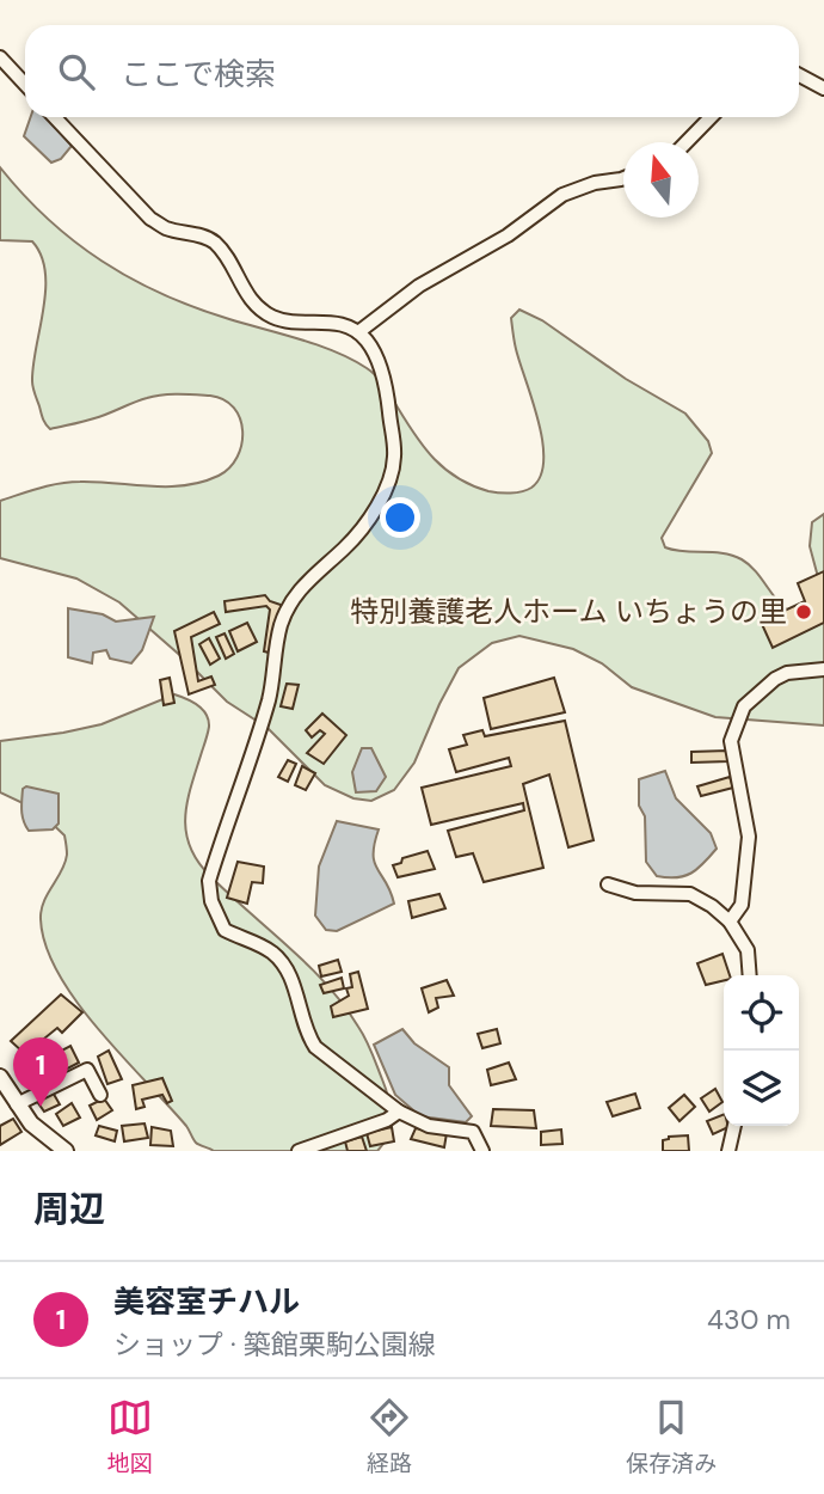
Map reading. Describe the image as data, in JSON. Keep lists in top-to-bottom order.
{
  "places": ["特別養護老人ホーム いちょうの里"],
  "north": "top",
  "page": {
    "search": "ここで検索",
    "pins": "1",
    "heading": "周辺",
    "list": [
      {
        "mark": "1",
        "name": "美容室チハル",
        "note": "ショップ · 築館栗駒公園線",
        "value": "430 m"
      }
    ],
    "nav": ["地図", "経路", "保存済み"]
  }
}
